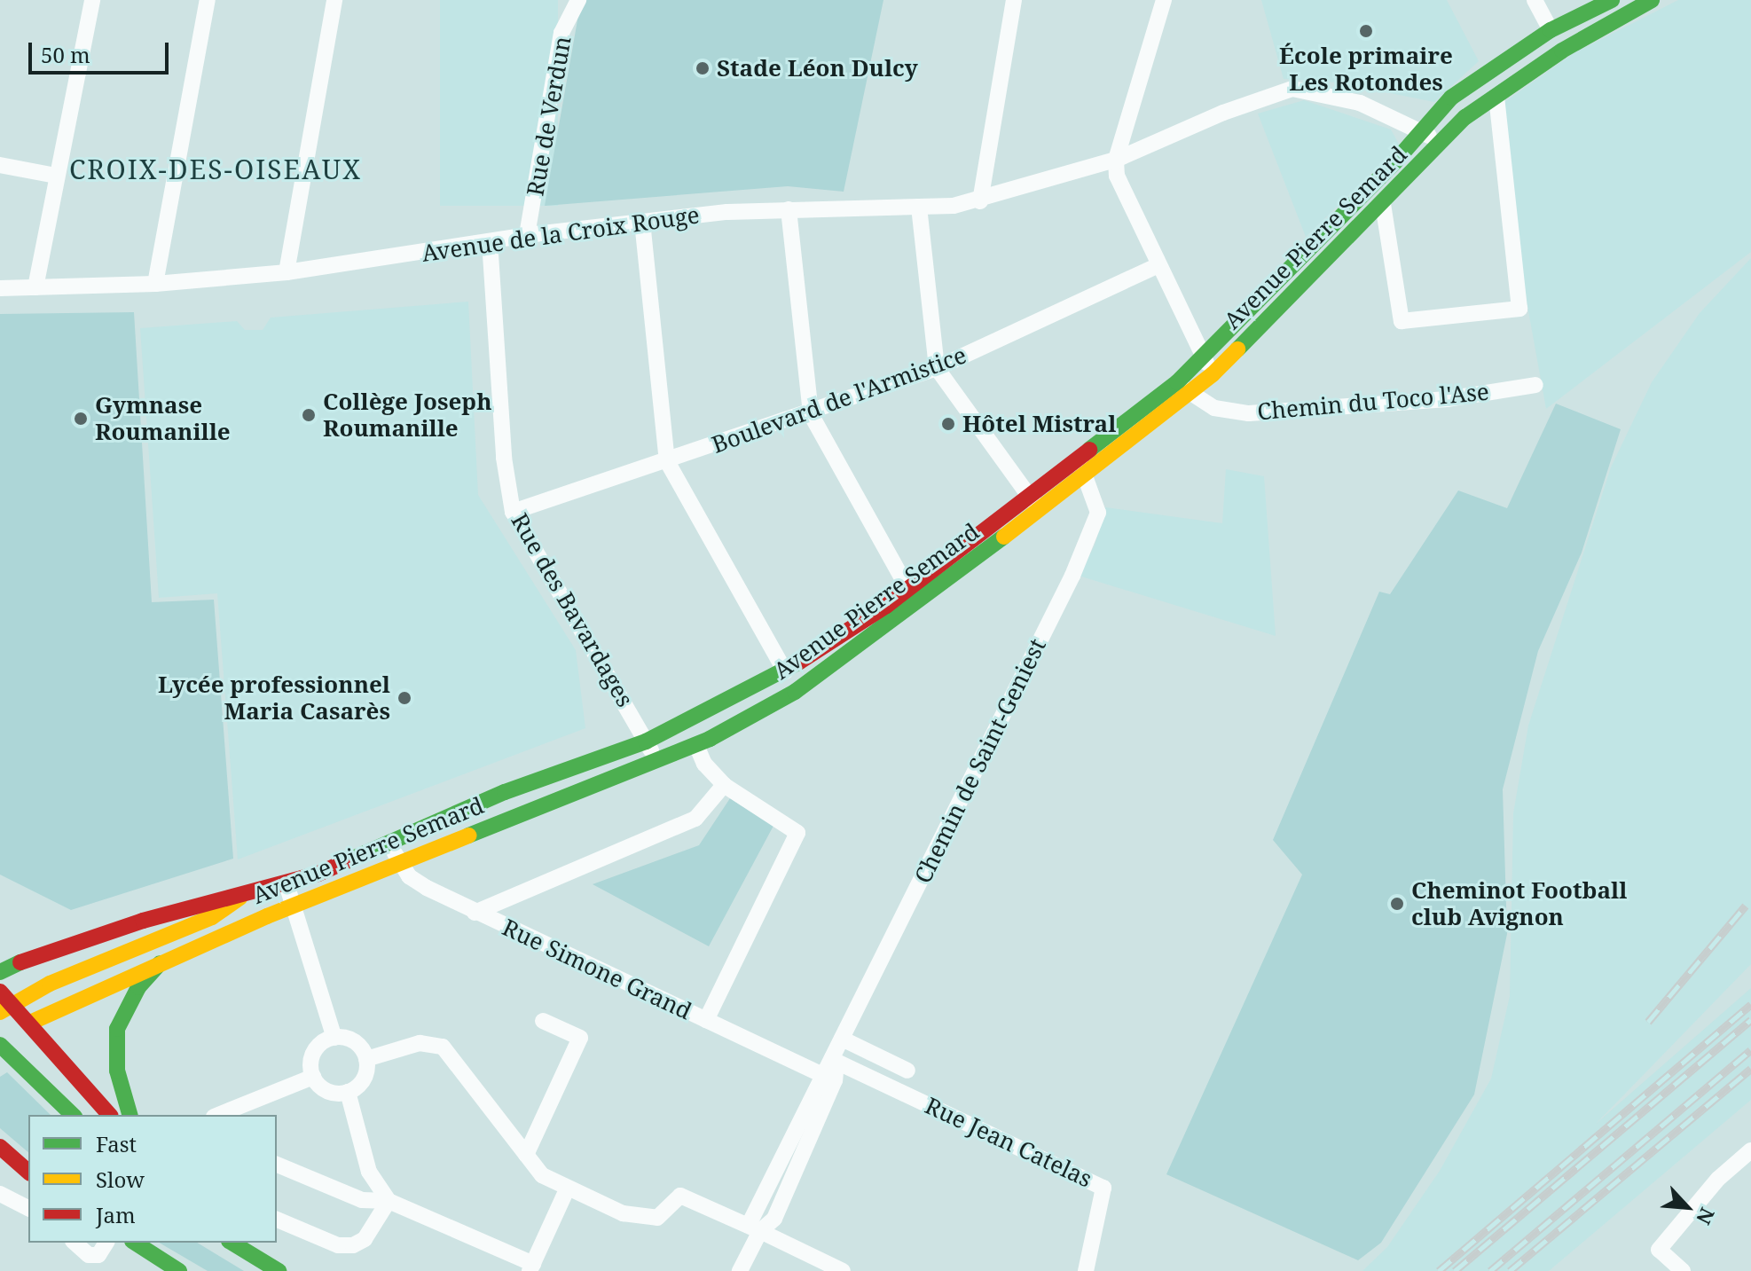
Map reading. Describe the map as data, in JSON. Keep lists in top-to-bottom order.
{
  "streets": {
    "main road": ["Avenue Pierre Semard"],
    "street": [
      "Rue de Verdun",
      "Avenue de la Croix Rouge",
      "Boulevard de l'Armistice",
      "Chemin du Toco l'Ase",
      "Rue des Bavardages",
      "Chemin de Saint-Geniest",
      "Rue Simone Grand",
      "Rue Jean Catelas"
    ]
  },
  "crossings": [
    ["Rue de Verdun", "Avenue de la Croix Rouge"],
    ["Avenue de la Croix Rouge", "Avenue Pierre Semard"],
    ["Avenue de la Croix Rouge", "Rue des Bavardages"],
    ["Avenue Pierre Semard", "Chemin du Toco l'Ase"],
    ["Avenue Pierre Semard", "Rue des Bavardages"],
    ["Avenue Pierre Semard", "Chemin de Saint-Geniest"],
    ["Avenue Pierre Semard", "Rue Simone Grand"],
    ["Boulevard de l'Armistice", "Rue des Bavardages"],
    ["Chemin de Saint-Geniest", "Rue Simone Grand"],
    ["Chemin de Saint-Geniest", "Rue Jean Catelas"]
  ],
  "districts": ["CROIX-DES-OISEAUX"],
  "places": [
    "École primaire Les Rotondes",
    "Stade Léon Dulcy",
    "Collège Joseph Roumanille",
    "Gymnase Roumanille",
    "Hôtel Mistral",
    "Lycée professionnel Maria Casarès",
    "Cheminot Football club Avignon"
  ],
  "legend": ["Fast", "Slow", "Jam"],
  "scale_bar": "50 m",
  "north": "bottom right"
}
